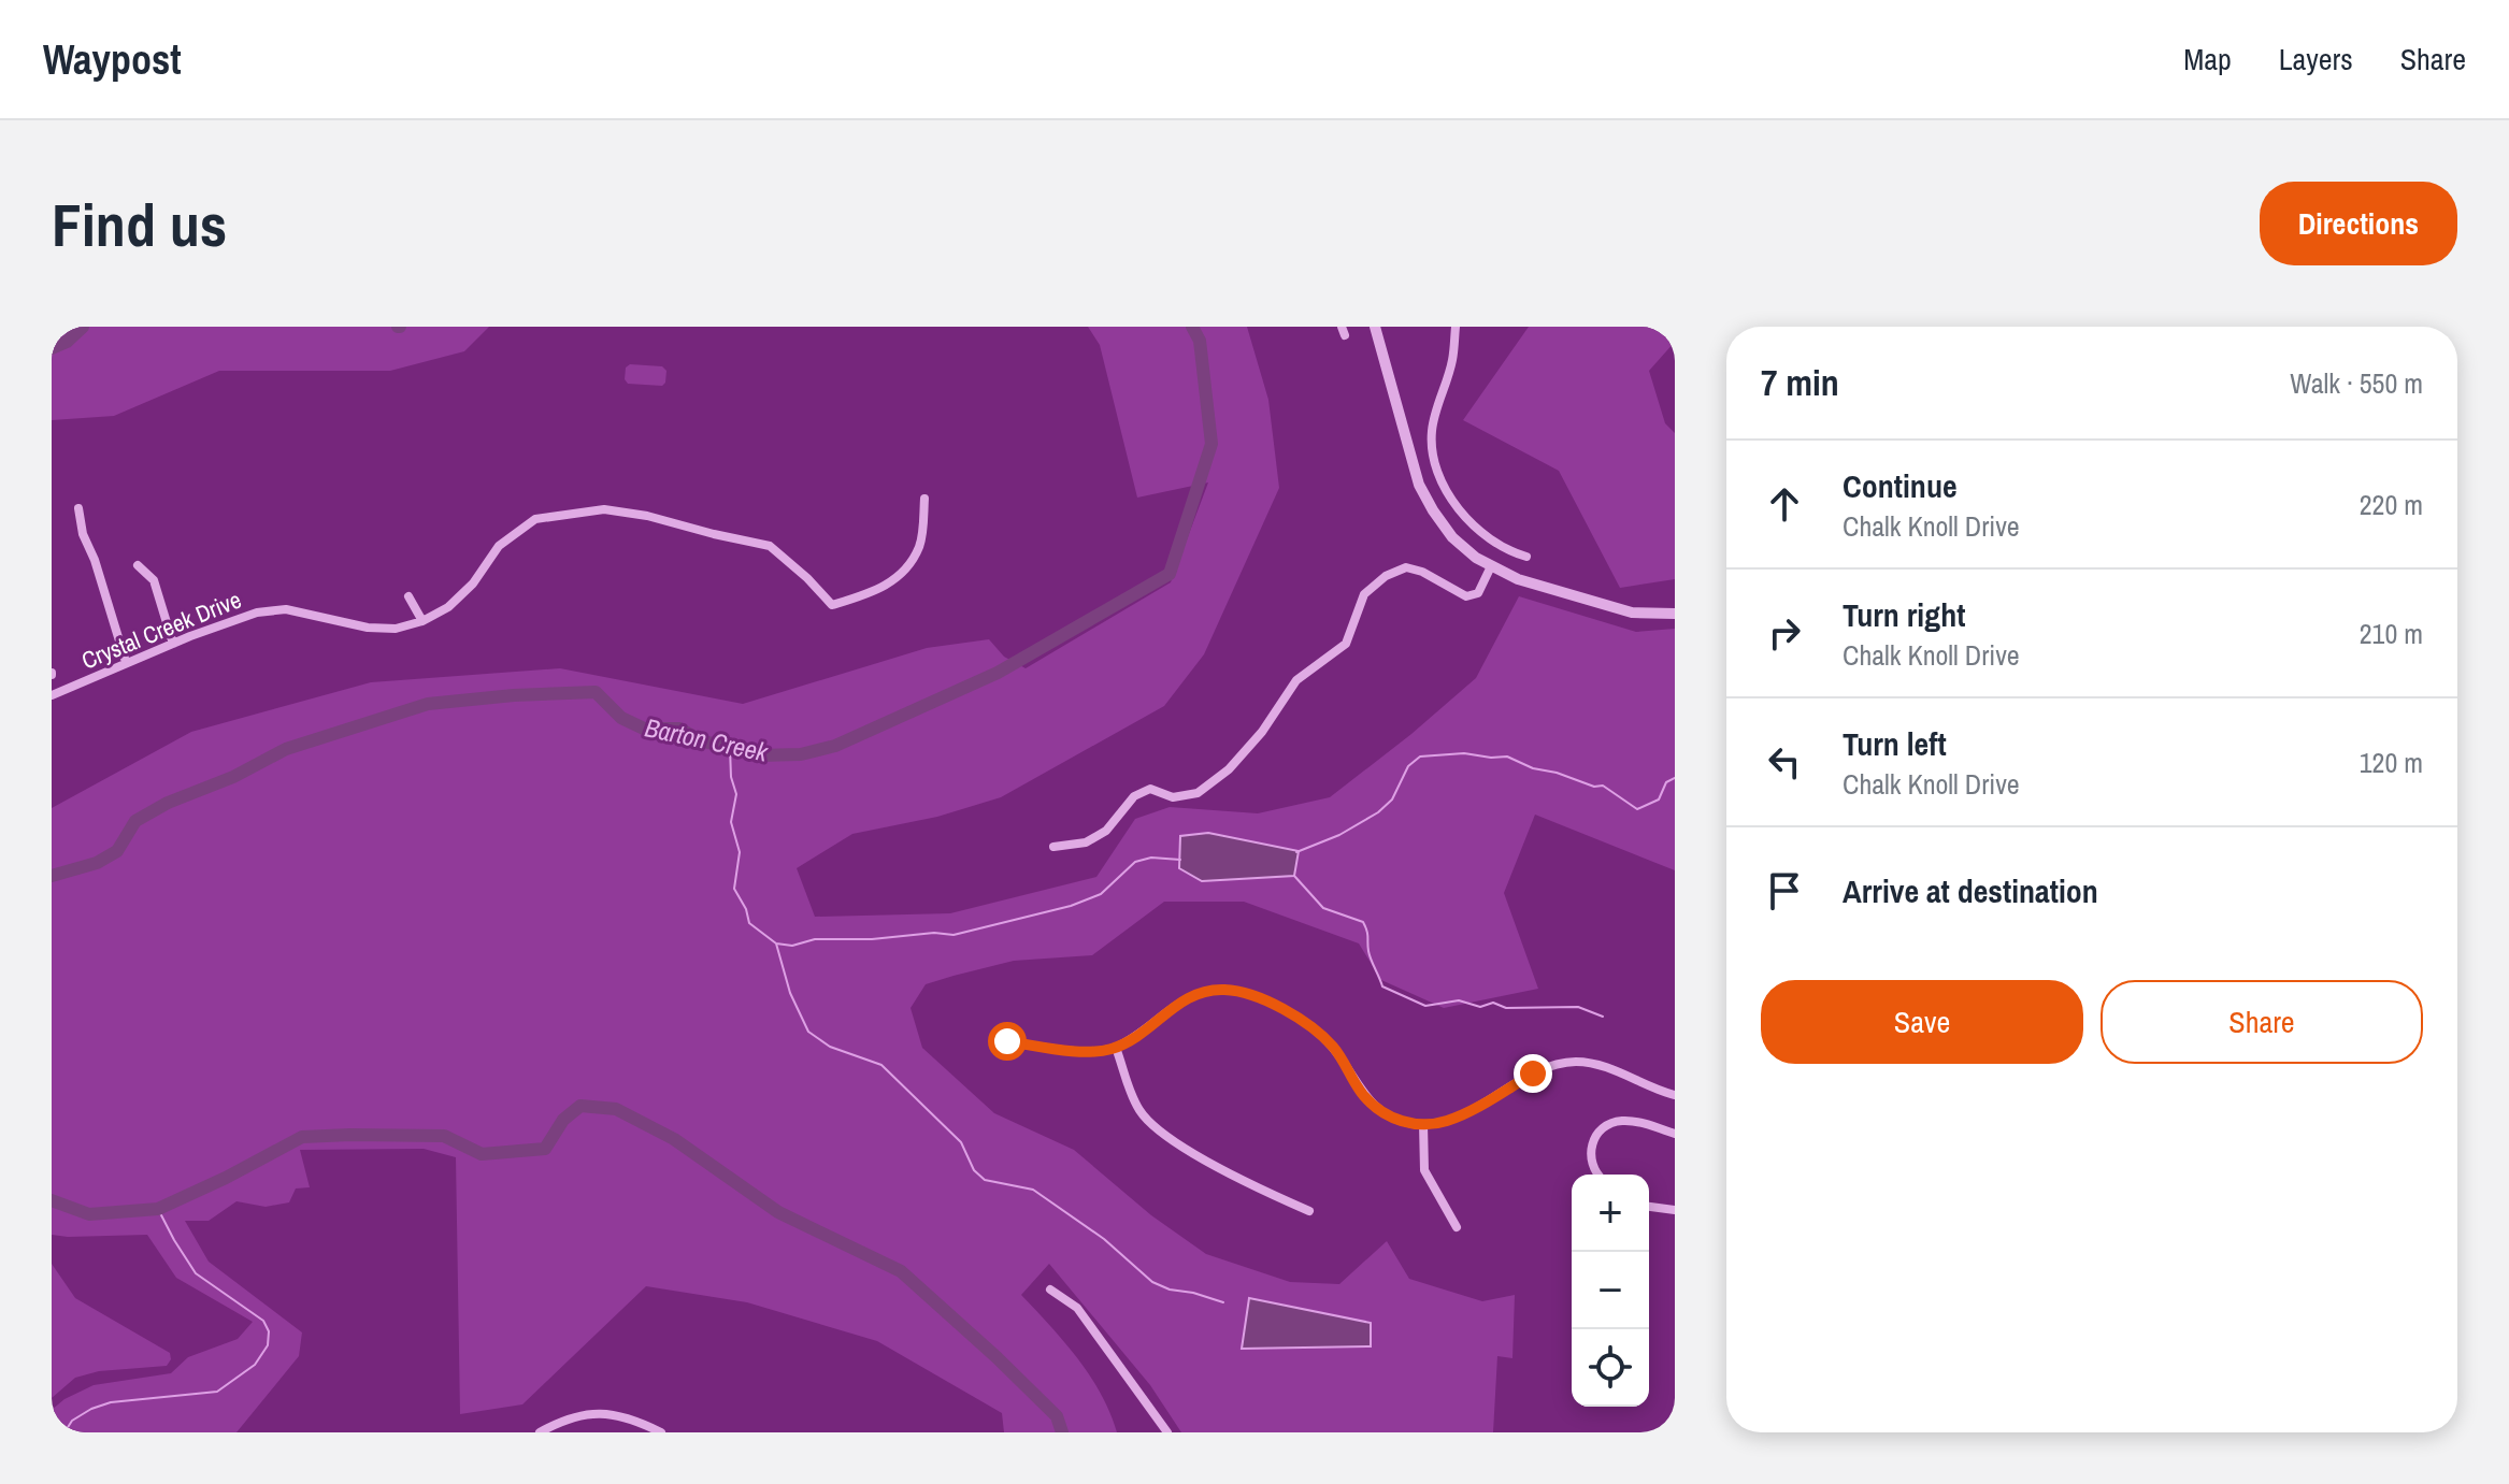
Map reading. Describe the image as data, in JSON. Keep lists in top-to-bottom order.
{
  "streets": {
    "street": ["Crystal Creek Drive"]
  },
  "water": ["Barton Creek"],
  "page": {
    "header": "Waypost",
    "nav": ["Map", "Layers", "Share"],
    "buttons": [
      "Directions",
      ["Save", "Share"]
    ],
    "title": "Find us",
    "heading": ["7 min", "Walk · 550 m"],
    "list": [
      ["Continue", "Chalk Knoll Drive", "220 m"],
      ["Turn right", "Chalk Knoll Drive", "210 m"],
      ["Turn left", "Chalk Knoll Drive", "120 m"],
      "Arrive at destination"
    ],
    "map_buttons": ["+", "−"]
  }
}
